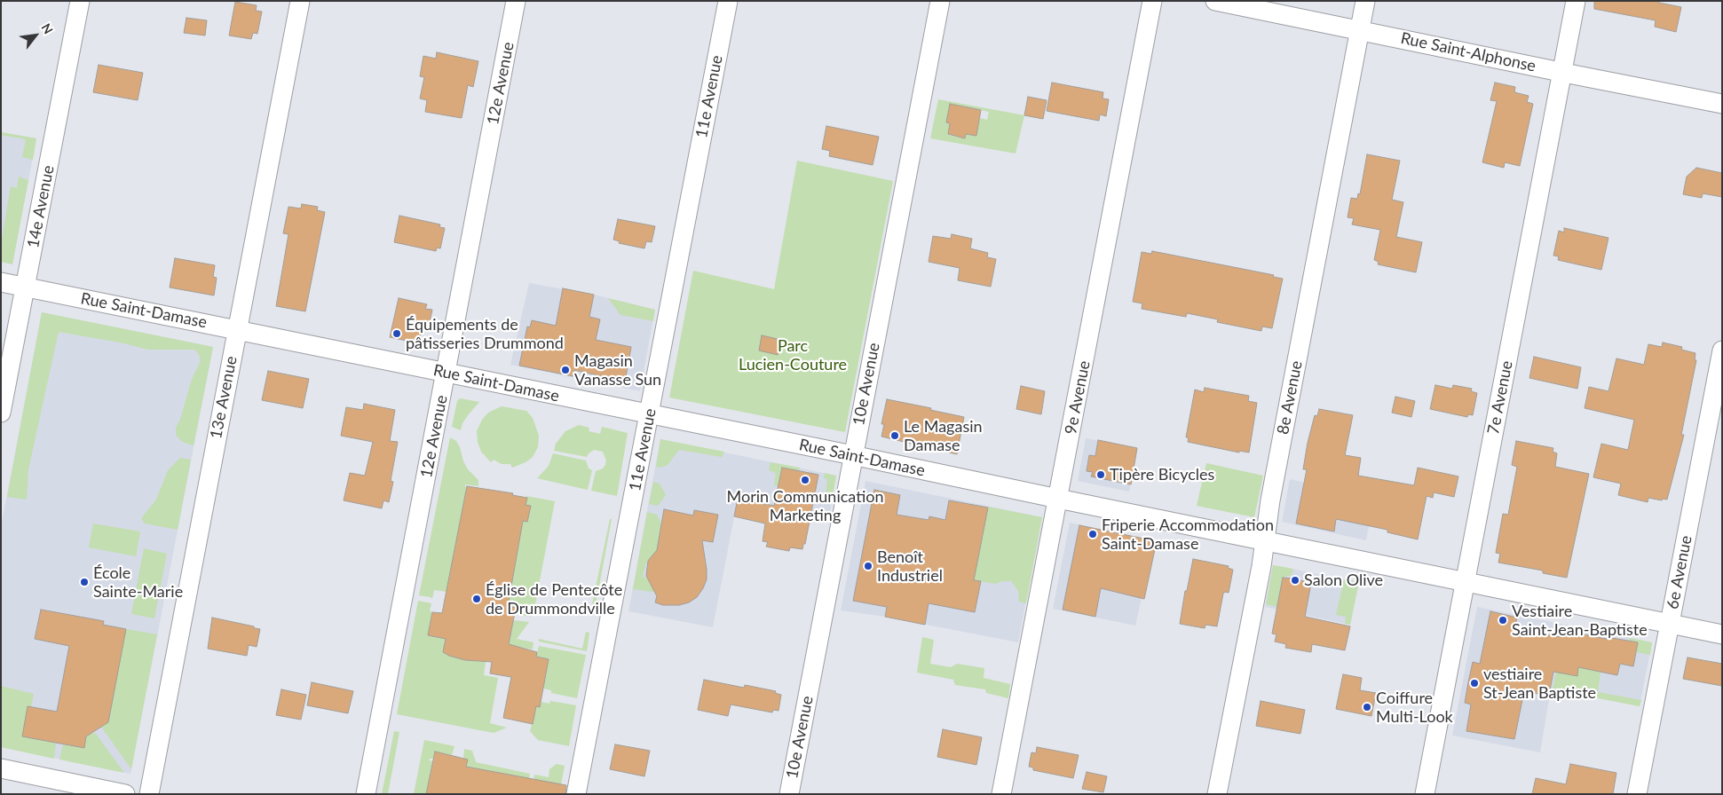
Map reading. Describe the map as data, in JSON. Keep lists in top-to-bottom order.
{
  "streets": {
    "street": [
      "Rue Saint-Alphonse",
      "12e Avenue",
      "11e Avenue",
      "14e Avenue",
      "Rue Saint-Damase",
      "10e Avenue",
      "13e Avenue",
      "9e Avenue",
      "8e Avenue",
      "7e Avenue",
      "6e Avenue"
    ]
  },
  "crossings": [
    ["Rue Saint-Alphonse", "8e Avenue"],
    ["Rue Saint-Alphonse", "7e Avenue"],
    ["12e Avenue", "Rue Saint-Damase"],
    ["11e Avenue", "Rue Saint-Damase"],
    ["14e Avenue", "Rue Saint-Damase"],
    ["Rue Saint-Damase", "10e Avenue"],
    ["Rue Saint-Damase", "13e Avenue"],
    ["Rue Saint-Damase", "9e Avenue"],
    ["Rue Saint-Damase", "8e Avenue"],
    ["Rue Saint-Damase", "7e Avenue"],
    ["Rue Saint-Damase", "6e Avenue"]
  ],
  "parks": ["Parc Lucien-Couture"],
  "places": [
    "Équipements de pâtisseries Drummond",
    "Magasin Vanasse Sun",
    "Le Magasin Damase",
    "Tipère Bicycles",
    "Morin Communication Marketing",
    "Friperie Accommodation Saint-Damase",
    "Benoît Industriel",
    "Salon Olive",
    "École Sainte-Marie",
    "Église de Pentecôte de Drummondville",
    "Vestiaire Saint-Jean-Baptiste",
    "vestiaire St-Jean Baptiste",
    "Coiffure Multi-Look"
  ],
  "north": "top right"
}
